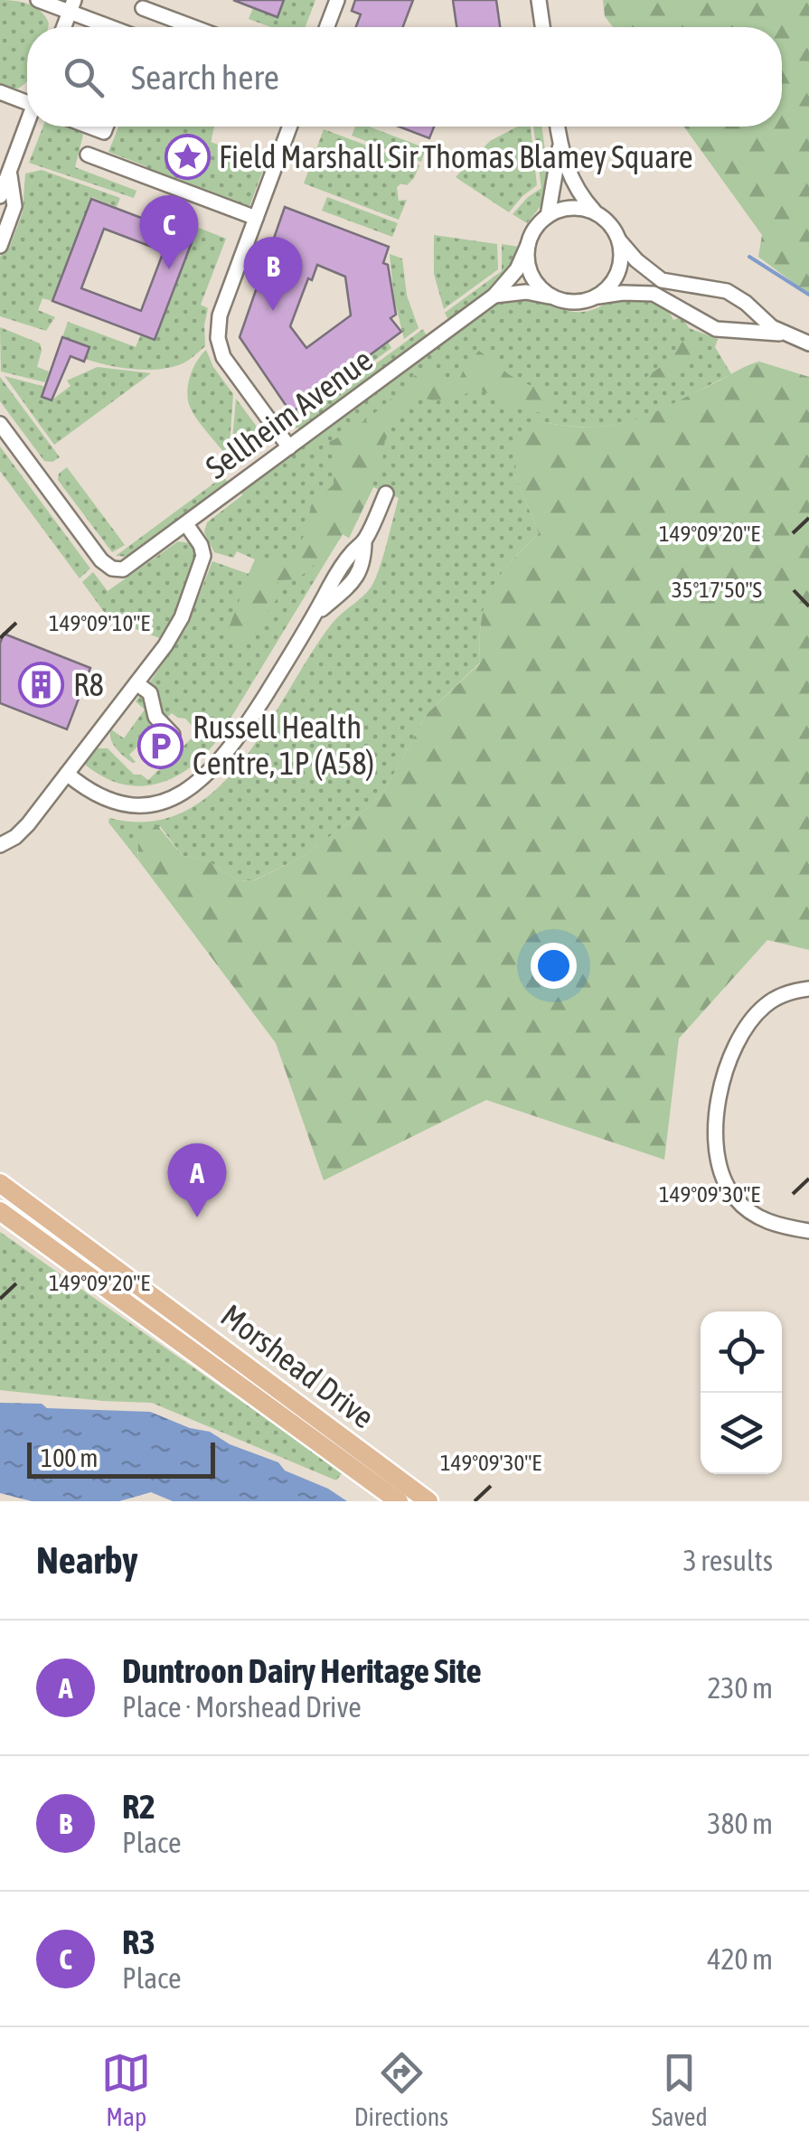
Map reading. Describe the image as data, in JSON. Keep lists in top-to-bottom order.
{
  "streets": {
    "main road": ["Morshead Drive"],
    "street": ["Sellheim Avenue"]
  },
  "places": {
    "place": ["Field Marshall Sir Thomas Blamey Square"],
    "building": ["R8"],
    "parking": ["Russell Health Centre, 1P (A58)"]
  },
  "scale_bar": "100 m",
  "page": {
    "search": "Search here",
    "pins": ["C", "B", "A"],
    "scale": "100 m",
    "heading": ["Nearby", "3 results"],
    "list": [
      {
        "mark": "A",
        "name": "Duntroon Dairy Heritage Site",
        "note": "Place · Morshead Drive",
        "value": "230 m"
      },
      {
        "mark": "B",
        "name": "R2",
        "note": "Place",
        "value": "380 m"
      },
      {
        "mark": "C",
        "name": "R3",
        "note": "Place",
        "value": "420 m"
      }
    ],
    "nav": ["Map", "Directions", "Saved"]
  },
  "coordinates": [
    "149°09'20\"E",
    "35°17'50\"S",
    "149°09'10\"E",
    "149°09'30\"E"
  ]
}
